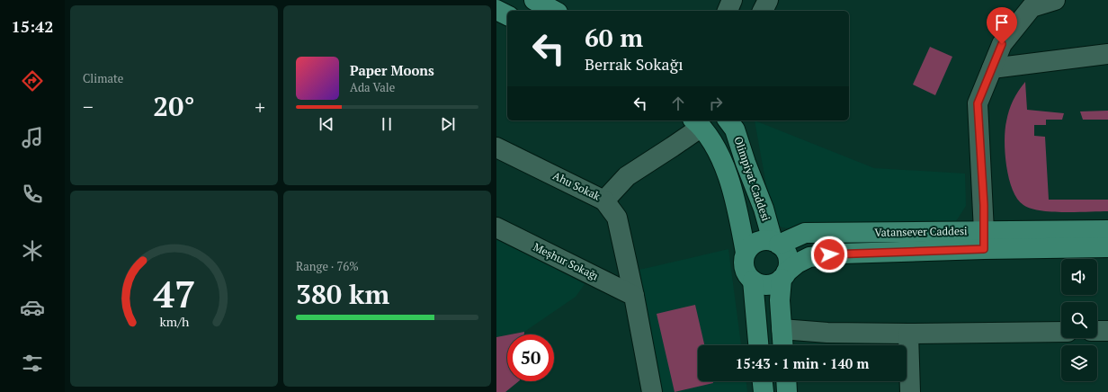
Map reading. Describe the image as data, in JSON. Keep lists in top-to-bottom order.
{
  "streets": {
    "main road": ["Olimpiyat Caddesi", "Vatansever Caddesi"],
    "street": ["Ahu Sokak", "Meşhur Sokağı"]
  },
  "crossings": [
    ["Olimpiyat Caddesi", "Ahu Sokak"],
    ["Olimpiyat Caddesi", "Vatansever Caddesi"]
  ],
  "page": {
    "tabs": "15:42",
    "tile": [
      "Climate",
      ["Range · 76%", "380 km"]
    ],
    "turn": ["60 m", "Berrak Sokağı"],
    "song": ["Paper Moons", "Ada Vale"],
    "heat": ["−", "20°", "+"],
    "limit": "50",
    "trip": "15:43 · 1 min · 140 m",
    "gauge": ["47", "km/h"]
  }
}
